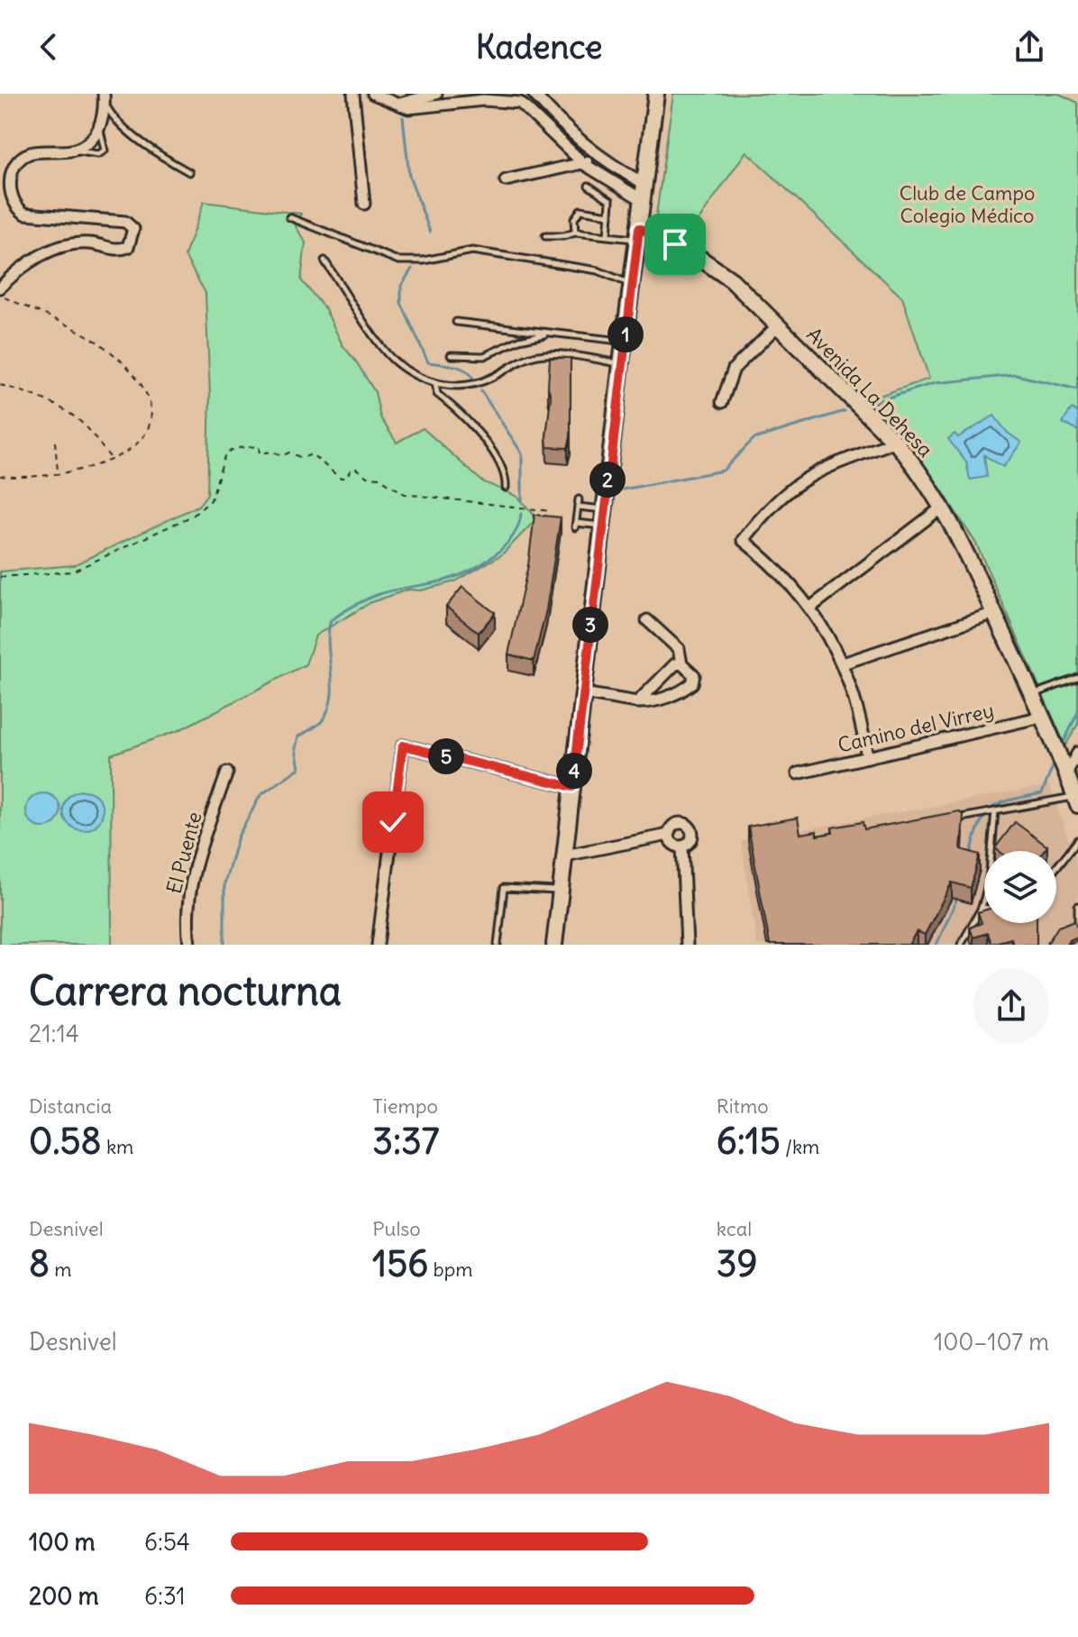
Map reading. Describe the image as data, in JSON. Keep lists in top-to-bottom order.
{
  "streets": {
    "main road": ["Avenida La Dehesa"],
    "street": ["Camino del Virrey", "El Puente"]
  },
  "crossings": [
    ["Avenida La Dehesa", "Camino del Virrey"]
  ],
  "parks": ["Club de Campo Colegio Médico"],
  "page": {
    "header": "Kadence",
    "pins": [
      "1",
      "2",
      "3",
      "5",
      "4"
    ],
    "heading": ["Carrera nocturna", "21:14"],
    "stats": [
      ["Distancia", "0.58 km"],
      ["Tiempo", "3:37"],
      ["Ritmo", "6:15 /km"],
      ["Desnivel", "8 m"],
      ["Pulso", "156 bpm"],
      ["kcal", "39"]
    ],
    "chart": ["Desnivel", "100–107 m"],
    "list": [
      {
        "name": "100 m",
        "note": "6:54"
      },
      {
        "name": "200 m",
        "note": "6:31"
      }
    ]
  }
}
